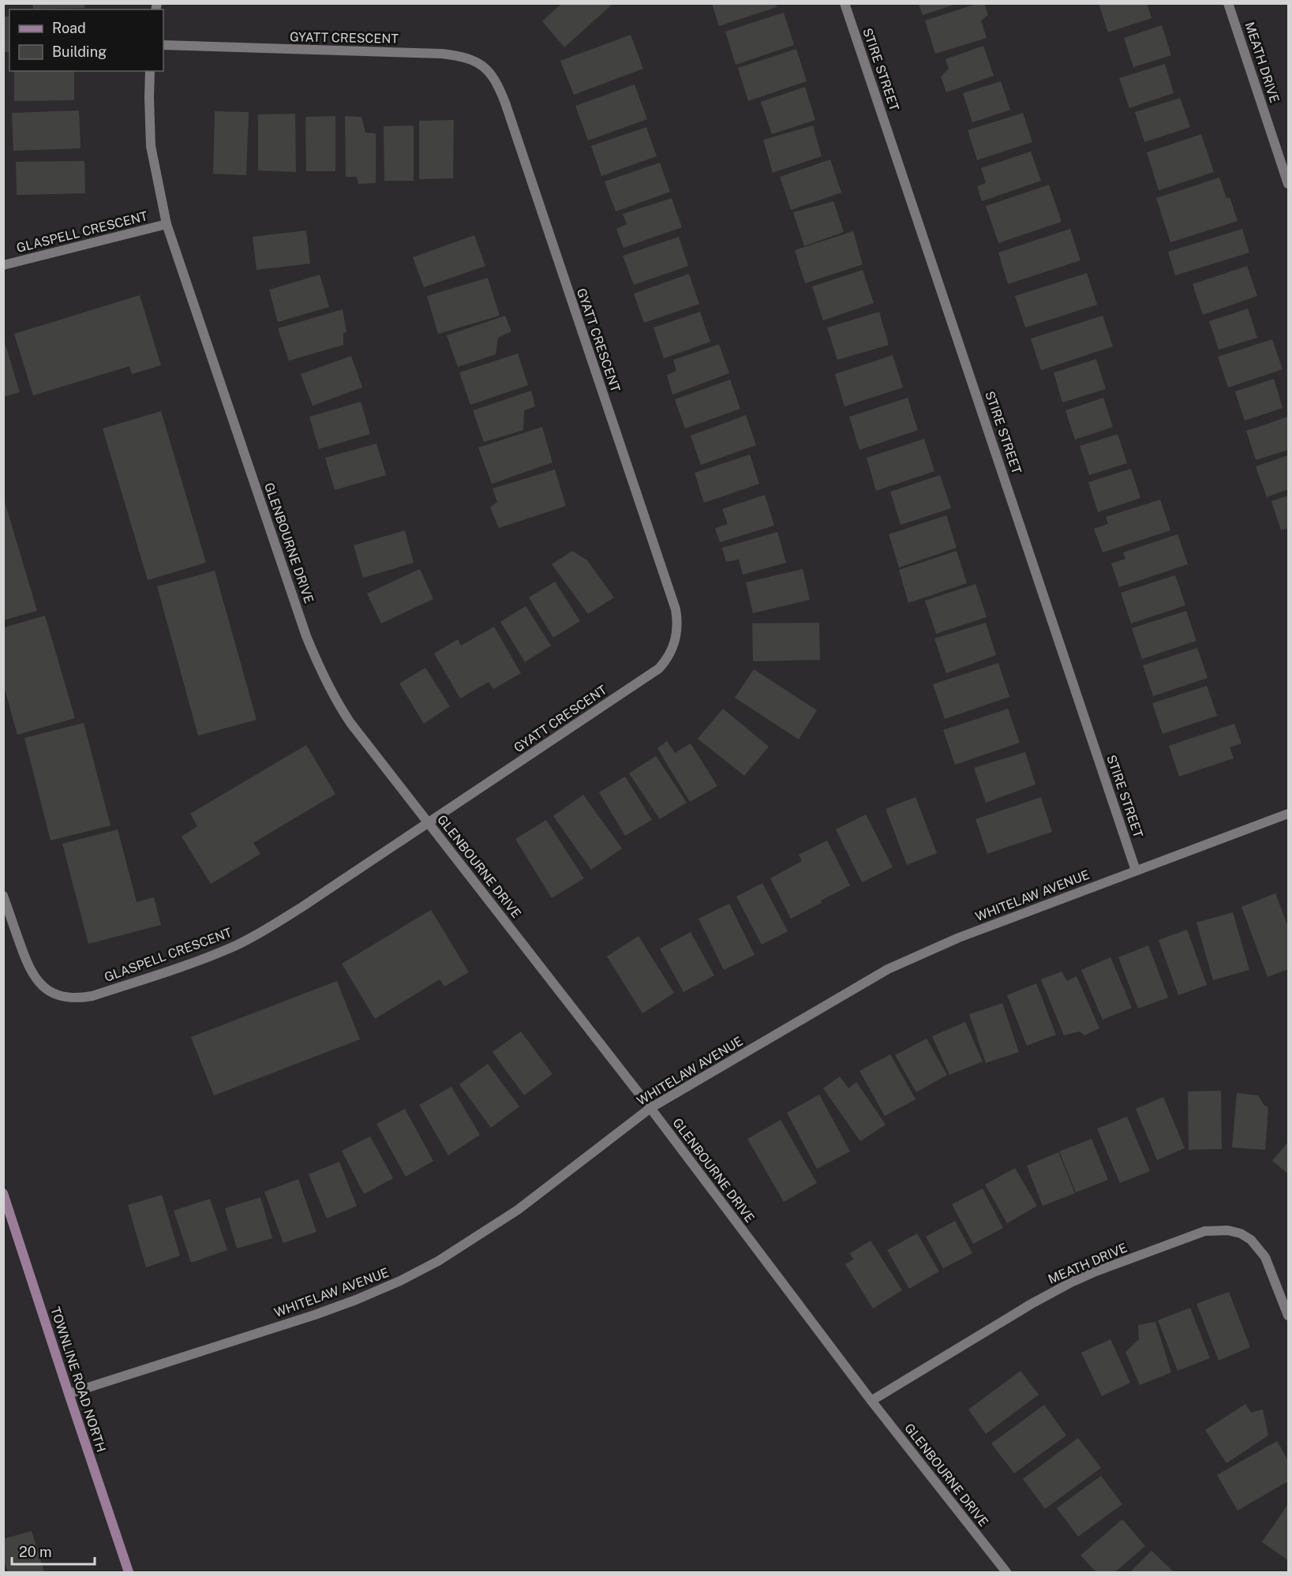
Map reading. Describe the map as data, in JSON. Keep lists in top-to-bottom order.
{
  "streets": {
    "main road": ["TOWNLINE ROAD NORTH"],
    "street": [
      "GYATT CRESCENT",
      "MEATH DRIVE",
      "STIRE STREET",
      "GLASPELL CRESCENT",
      "GLENBOURNE DRIVE",
      "WHITELAW AVENUE"
    ]
  },
  "crossings": [
    ["GYATT CRESCENT", "GLASPELL CRESCENT"],
    ["GYATT CRESCENT", "GLENBOURNE DRIVE"],
    ["MEATH DRIVE", "GLENBOURNE DRIVE"],
    ["STIRE STREET", "WHITELAW AVENUE"],
    ["GLASPELL CRESCENT", "GLENBOURNE DRIVE"],
    ["GLENBOURNE DRIVE", "WHITELAW AVENUE"],
    ["WHITELAW AVENUE", "TOWNLINE ROAD NORTH"]
  ],
  "legend": ["Road", "Building"],
  "scale_bar": "20 m"
}
